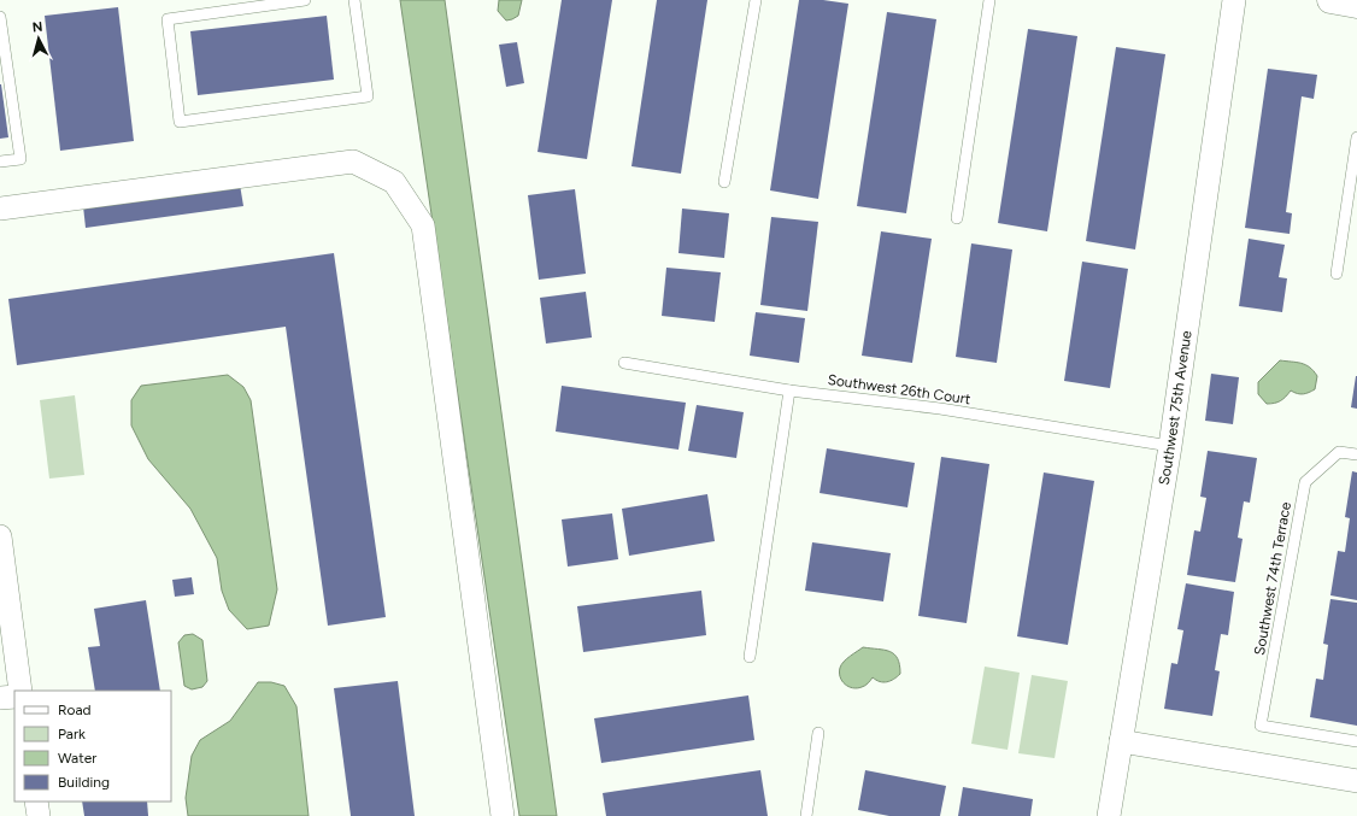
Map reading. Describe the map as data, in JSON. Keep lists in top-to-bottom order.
{
  "streets": {
    "street": ["Southwest 75th Avenue"],
    "lane": ["Southwest 26th Court", "Southwest 74th Terrace"]
  },
  "crossings": [
    ["Southwest 26th Court", "Southwest 75th Avenue"]
  ],
  "legend": [
    "Road",
    "Park",
    "Water",
    "Building"
  ],
  "north": "top"
}
